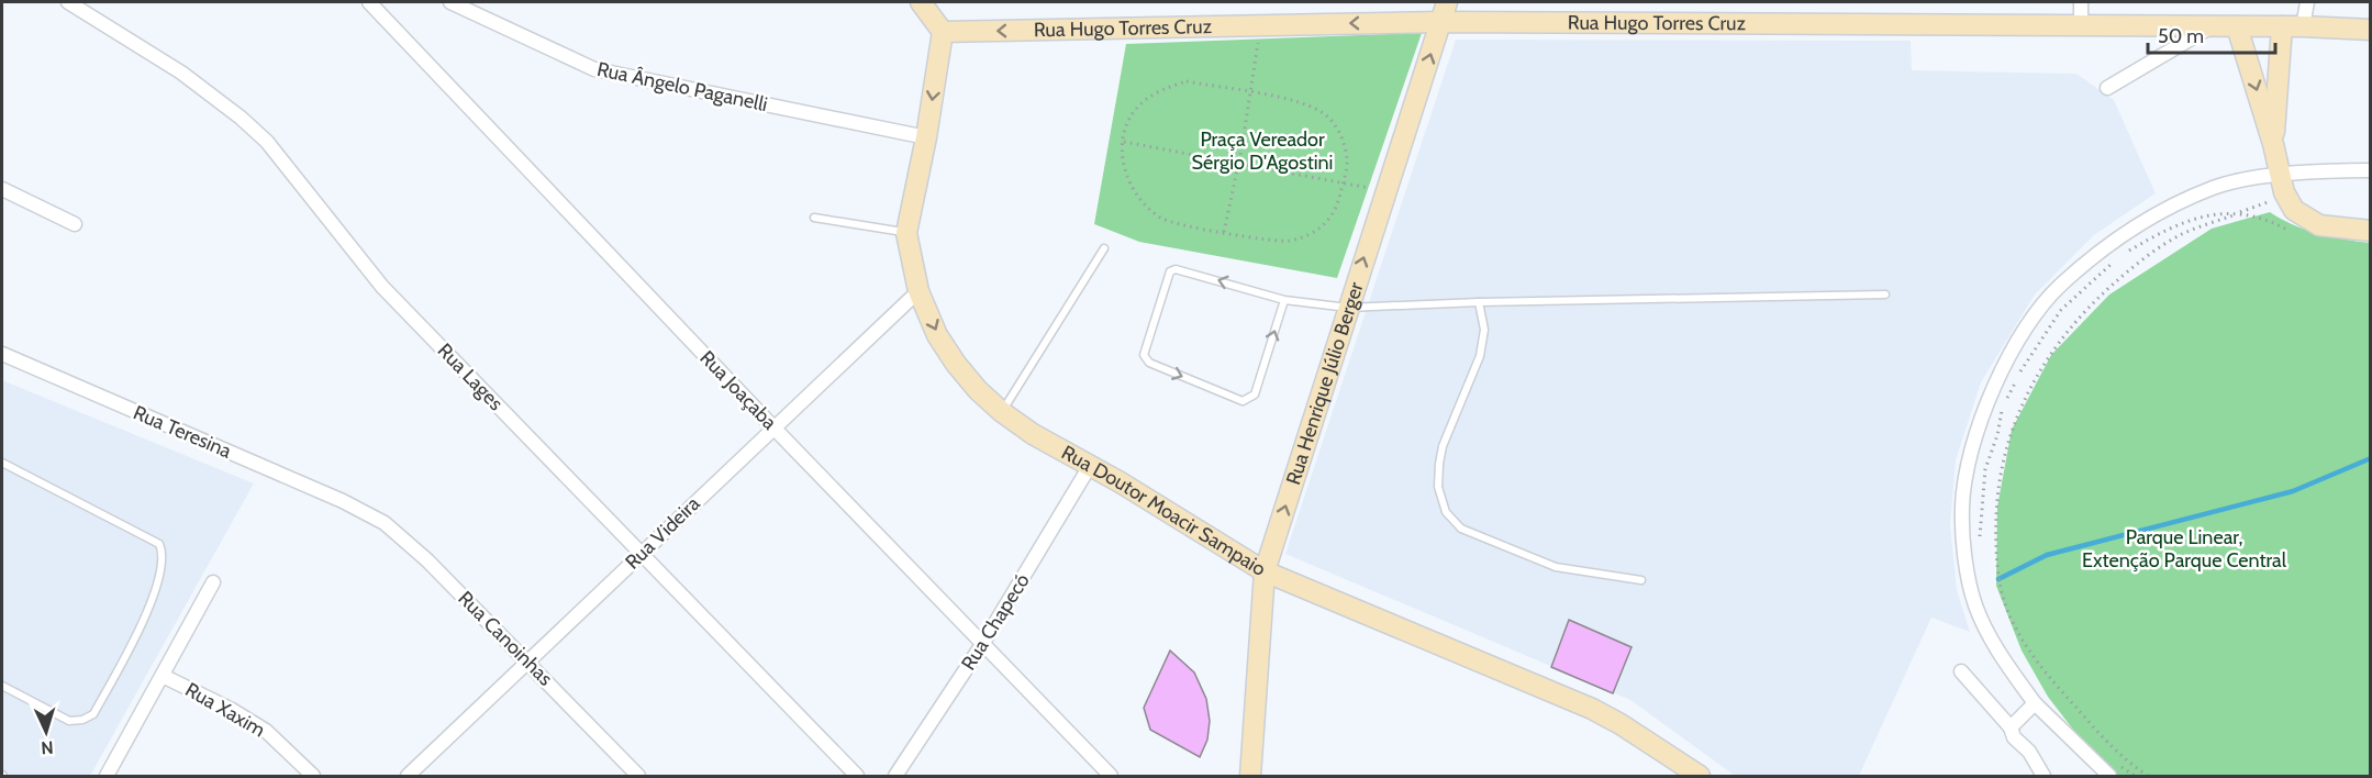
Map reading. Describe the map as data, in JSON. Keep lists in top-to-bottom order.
{
  "streets": {
    "street": [
      "Rua Hugo Torres Cruz",
      "Rua Ângelo Paganelli",
      "Rua Lages",
      "Rua Henrique Júlio Berger",
      "Rua Joaçaba",
      "Rua Teresina",
      "Rua Doutor Moacir Sampaio",
      "Rua Videira",
      "Rua Chapecó",
      "Rua Canoinhas",
      "Rua Xaxim"
    ]
  },
  "crossings": [
    ["Rua Hugo Torres Cruz", "Rua Henrique Júlio Berger"],
    ["Rua Hugo Torres Cruz", "Rua Doutor Moacir Sampaio"],
    ["Rua Ângelo Paganelli", "Rua Doutor Moacir Sampaio"],
    ["Rua Lages", "Rua Videira"],
    ["Rua Henrique Júlio Berger", "Rua Doutor Moacir Sampaio"],
    ["Rua Joaçaba", "Rua Videira"],
    ["Rua Joaçaba", "Rua Chapecó"],
    ["Rua Teresina", "Rua Canoinhas"],
    ["Rua Doutor Moacir Sampaio", "Rua Videira"],
    ["Rua Doutor Moacir Sampaio", "Rua Chapecó"],
    ["Rua Videira", "Rua Canoinhas"]
  ],
  "one_way": ["Rua Henrique Júlio Berger"],
  "parks": ["Praça Vereador Sérgio D'Agostini", "Parque Linear, Extenção Parque Central"],
  "scale_bar": "50 m",
  "north": "bottom"
}
